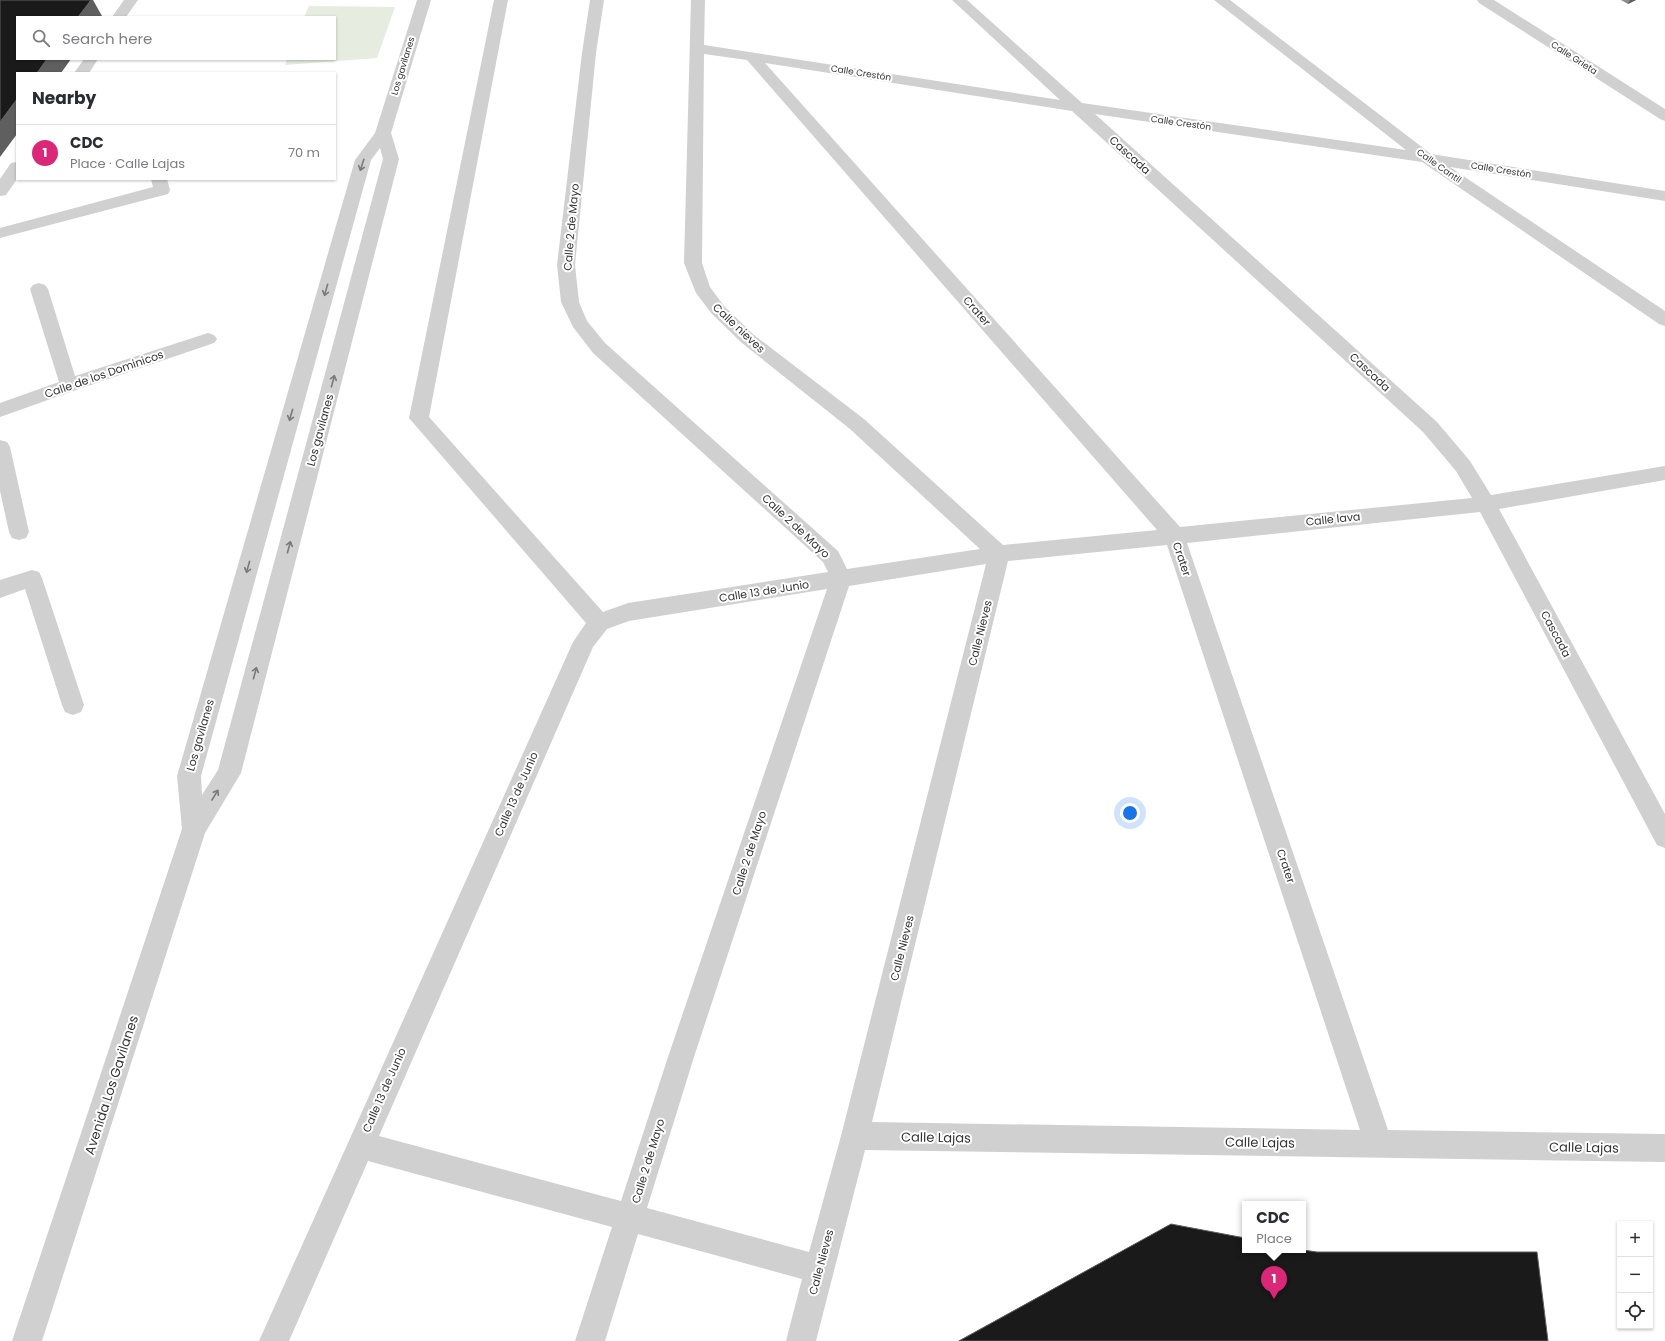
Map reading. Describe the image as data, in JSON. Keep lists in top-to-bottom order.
{
  "streets": {
    "street": [
      "Calle Grieta",
      "Los gavilanes",
      "Calle Crestón",
      "Cascada",
      "Calle Cantil",
      "Calle 2 de Mayo",
      "Crater",
      "Calle nieves",
      "Calle de los Dominicos",
      "Calle lava",
      "Calle 13 de Junio",
      "Calle Nieves",
      "Avenida Los Gavilanes",
      "Calle Lajas"
    ]
  },
  "crossings": [
    ["Los gavilanes", "Avenida Los Gavilanes"],
    ["Calle Crestón", "Cascada"],
    ["Calle Crestón", "Calle Cantil"],
    ["Calle Crestón", "Crater"],
    ["Calle Crestón", "Calle nieves"],
    ["Cascada", "Calle lava"],
    ["Calle 2 de Mayo", "Calle 13 de Junio"],
    ["Calle 2 de Mayo", "Calle Nieves"],
    ["Crater", "Calle lava"],
    ["Crater", "Calle Lajas"],
    ["Calle nieves", "Calle lava"],
    ["Calle nieves", "Calle 13 de Junio"],
    ["Calle nieves", "Calle Nieves"],
    ["Calle lava", "Calle 13 de Junio"],
    ["Calle lava", "Calle Nieves"],
    ["Calle 13 de Junio", "Calle Nieves"],
    ["Calle Nieves", "Calle Lajas"]
  ],
  "page": {
    "search": "Search here",
    "heading": "Nearby",
    "list": [
      {
        "mark": "1",
        "name": "CDC",
        "note": "Place · Calle Lajas",
        "value": "70 m"
      }
    ],
    "popup": ["CDC", "Place"],
    "map_buttons": ["+", "−"],
    "pins": "1"
  }
}
